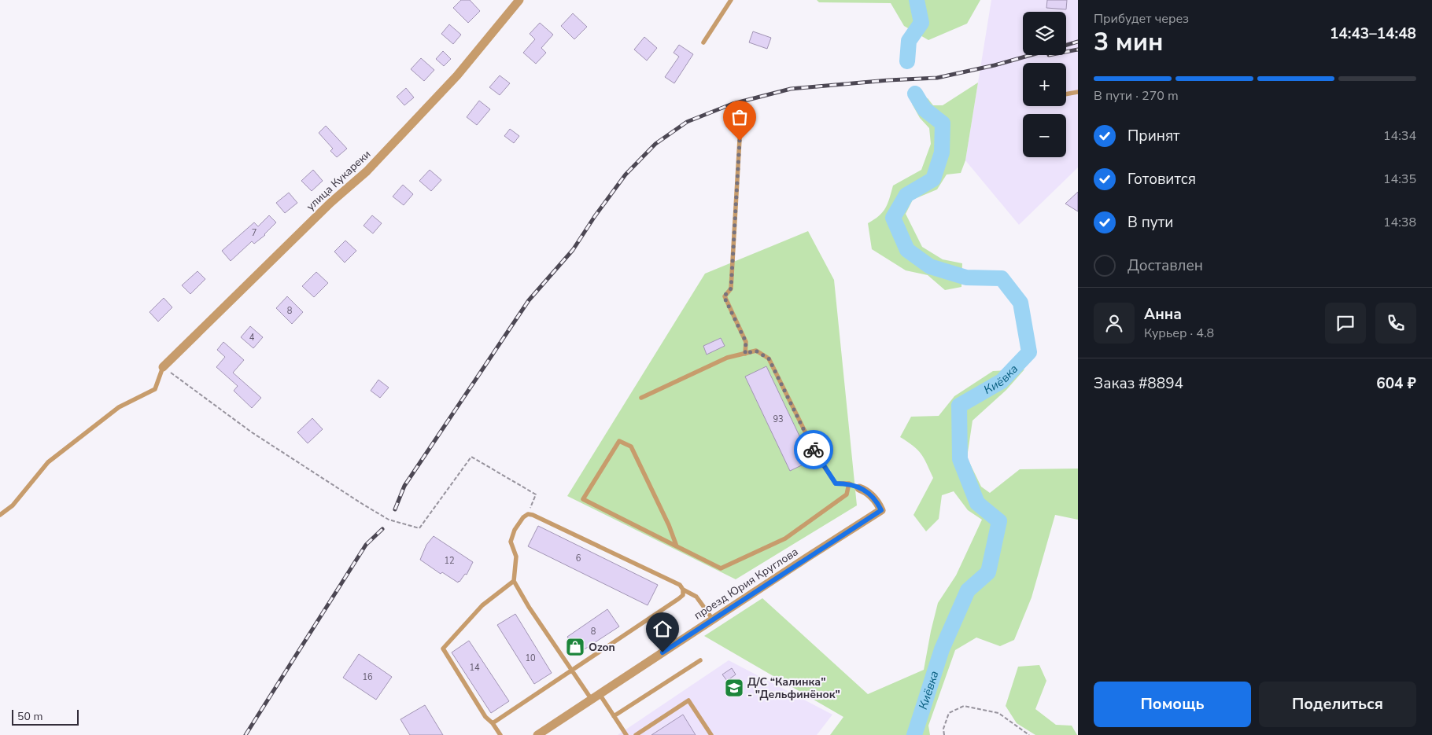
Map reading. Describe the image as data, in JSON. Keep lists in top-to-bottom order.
{
  "streets": {
    "street": ["улица Кукареки", "проезд Юрия Круглова"]
  },
  "water": ["Киёвка"],
  "places": {
    "shop": ["Ozon"],
    "school or university": ["Д/С “Калинка\" - \"Дельфинёнок\""]
  },
  "house_numbers": [
    "7",
    "8",
    "4",
    "93",
    "6",
    "12",
    "8",
    "10",
    "14",
    "16"
  ],
  "scale_bar": "50 m",
  "page": {
    "heading": ["3 мин", "Прибудет через", "14:43–14:48"],
    "panel": [
      "Анна",
      "Курьер · 4.8",
      "Заказ #8894",
      "604 ₽"
    ],
    "map_buttons": ["+", "−"],
    "bar": "В пути · 270 m",
    "list": [
      ["Принят", "14:34"],
      ["Готовится", "14:35"],
      ["В пути", "14:38"],
      "Доставлен"
    ],
    "buttons": ["Помощь", "Поделиться"],
    "scale": "50 m"
  }
}
